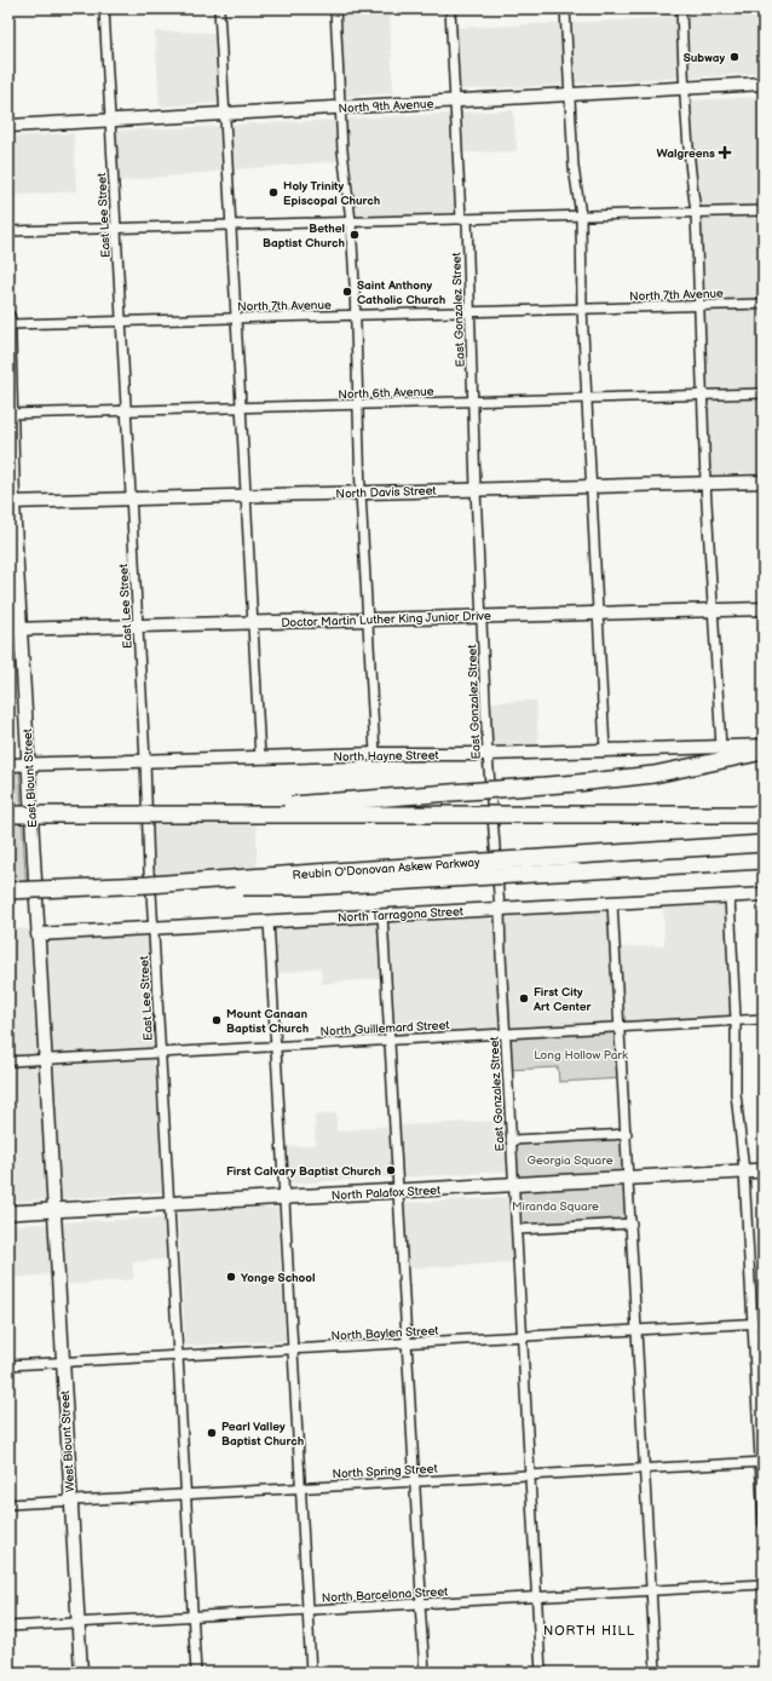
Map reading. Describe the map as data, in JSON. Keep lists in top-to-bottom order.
{
  "streets": {
    "highway": ["Reubin O'Donovan Askew Parkway"],
    "main road": ["North Palafox Street"],
    "street": [
      "North 9th Avenue",
      "East Lee Street",
      "North 7th Avenue",
      "East Gonzalez Street",
      "North 6th Avenue",
      "North Davis Street",
      "Doctor Martin Luther King Junior Drive",
      "North Hayne Street",
      "East Blount Street",
      "North Tarragona Street",
      "North Guillemard Street",
      "North Baylen Street",
      "West Blount Street",
      "North Spring Street",
      "North Barcelona Street"
    ]
  },
  "crossings": [
    ["North 9th Avenue", "East Lee Street"],
    ["North 9th Avenue", "East Gonzalez Street"],
    ["East Lee Street", "North 7th Avenue"],
    ["East Lee Street", "North 6th Avenue"],
    ["East Lee Street", "North Davis Street"],
    ["East Lee Street", "Doctor Martin Luther King Junior Drive"],
    ["East Lee Street", "North Hayne Street"],
    ["East Lee Street", "Reubin O'Donovan Askew Parkway"],
    ["East Lee Street", "North Tarragona Street"],
    ["East Lee Street", "North Guillemard Street"],
    ["East Lee Street", "North Palafox Street"],
    ["East Lee Street", "North Baylen Street"],
    ["East Lee Street", "North Spring Street"],
    ["East Lee Street", "North Barcelona Street"],
    ["North 7th Avenue", "East Gonzalez Street"],
    ["North 7th Avenue", "East Blount Street"],
    ["East Gonzalez Street", "North 6th Avenue"],
    ["East Gonzalez Street", "North Davis Street"],
    ["East Gonzalez Street", "Doctor Martin Luther King Junior Drive"],
    ["East Gonzalez Street", "North Hayne Street"],
    ["East Gonzalez Street", "North Tarragona Street"],
    ["East Gonzalez Street", "North Guillemard Street"],
    ["East Gonzalez Street", "North Palafox Street"],
    ["East Gonzalez Street", "North Baylen Street"],
    ["East Gonzalez Street", "North Spring Street"],
    ["East Gonzalez Street", "North Barcelona Street"],
    ["North 6th Avenue", "East Blount Street"],
    ["North Davis Street", "East Blount Street"],
    ["Doctor Martin Luther King Junior Drive", "East Blount Street"],
    ["North Hayne Street", "East Blount Street"],
    ["East Blount Street", "North Tarragona Street"],
    ["East Blount Street", "North Guillemard Street"],
    ["East Blount Street", "North Palafox Street"],
    ["East Blount Street", "West Blount Street"],
    ["North Palafox Street", "West Blount Street"],
    ["North Baylen Street", "West Blount Street"],
    ["West Blount Street", "North Spring Street"],
    ["West Blount Street", "North Barcelona Street"]
  ],
  "districts": ["NORTH HILL"],
  "parks": ["Long Hollow Park", "Georgia Square", "Miranda Square"],
  "places": {
    "other": [
      "Subway",
      "Holy Trinity Episcopal Church",
      "Bethel Baptist Church",
      "Saint Anthony Catholic Church",
      "First City Art Center",
      "Mount Canaan Baptist Church",
      "First Calvary Baptist Church",
      "Yonge School",
      "Pearl Valley Baptist Church"
    ],
    "health": ["Walgreens"]
  }
}
